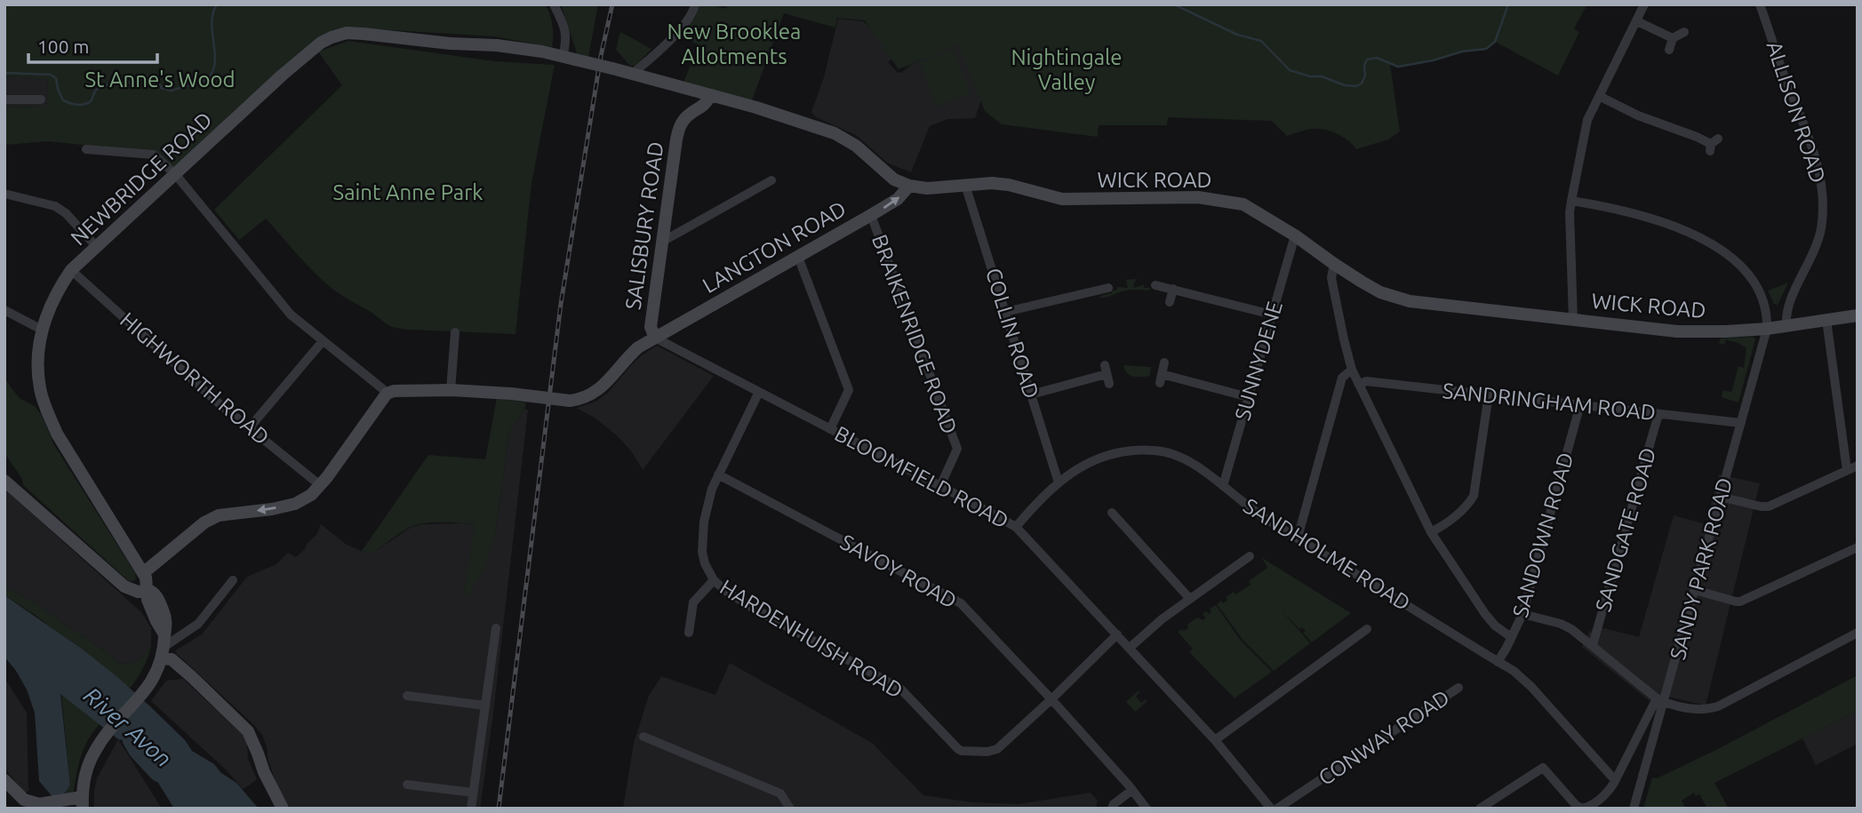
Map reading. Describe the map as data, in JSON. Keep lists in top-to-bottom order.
{
  "streets": {
    "street": [
      "ALLISON ROAD",
      "NEWBRIDGE ROAD",
      "WICK ROAD",
      "SALISBURY ROAD",
      "LANGTON ROAD",
      "COLLIN ROAD",
      "BRAIKENRIDGE ROAD",
      "SUNNYDENE",
      "HIGHWORTH ROAD",
      "SANDRINGHAM ROAD",
      "BLOOMFIELD ROAD",
      "SANDGATE ROAD",
      "SANDOWN ROAD",
      "SANDHOLME ROAD",
      "SANDY PARK ROAD",
      "SAVOY ROAD",
      "HARDENHUISH ROAD",
      "CONWAY ROAD"
    ]
  },
  "crossings": [
    ["ALLISON ROAD", "WICK ROAD"],
    ["NEWBRIDGE ROAD", "WICK ROAD"],
    ["NEWBRIDGE ROAD", "HIGHWORTH ROAD"],
    ["WICK ROAD", "SALISBURY ROAD"],
    ["WICK ROAD", "LANGTON ROAD"],
    ["WICK ROAD", "COLLIN ROAD"],
    ["WICK ROAD", "SUNNYDENE"],
    ["WICK ROAD", "SANDY PARK ROAD"],
    ["SALISBURY ROAD", "LANGTON ROAD"],
    ["SALISBURY ROAD", "BLOOMFIELD ROAD"],
    ["LANGTON ROAD", "BRAIKENRIDGE ROAD"],
    ["LANGTON ROAD", "BLOOMFIELD ROAD"],
    ["COLLIN ROAD", "SANDHOLME ROAD"],
    ["BRAIKENRIDGE ROAD", "BLOOMFIELD ROAD"],
    ["SUNNYDENE", "SANDHOLME ROAD"],
    ["SANDRINGHAM ROAD", "SANDGATE ROAD"],
    ["SANDRINGHAM ROAD", "SANDOWN ROAD"],
    ["SANDRINGHAM ROAD", "SANDY PARK ROAD"],
    ["BLOOMFIELD ROAD", "SANDHOLME ROAD"],
    ["BLOOMFIELD ROAD", "HARDENHUISH ROAD"],
    ["SANDOWN ROAD", "SANDHOLME ROAD"],
    ["SAVOY ROAD", "HARDENHUISH ROAD"]
  ],
  "water": ["River Avon"],
  "parks": [
    "New Brooklea Allotments",
    "Nightingale Valley",
    "St Anne's Wood",
    "Saint Anne Park"
  ],
  "scale_bar": "100 m"
}
